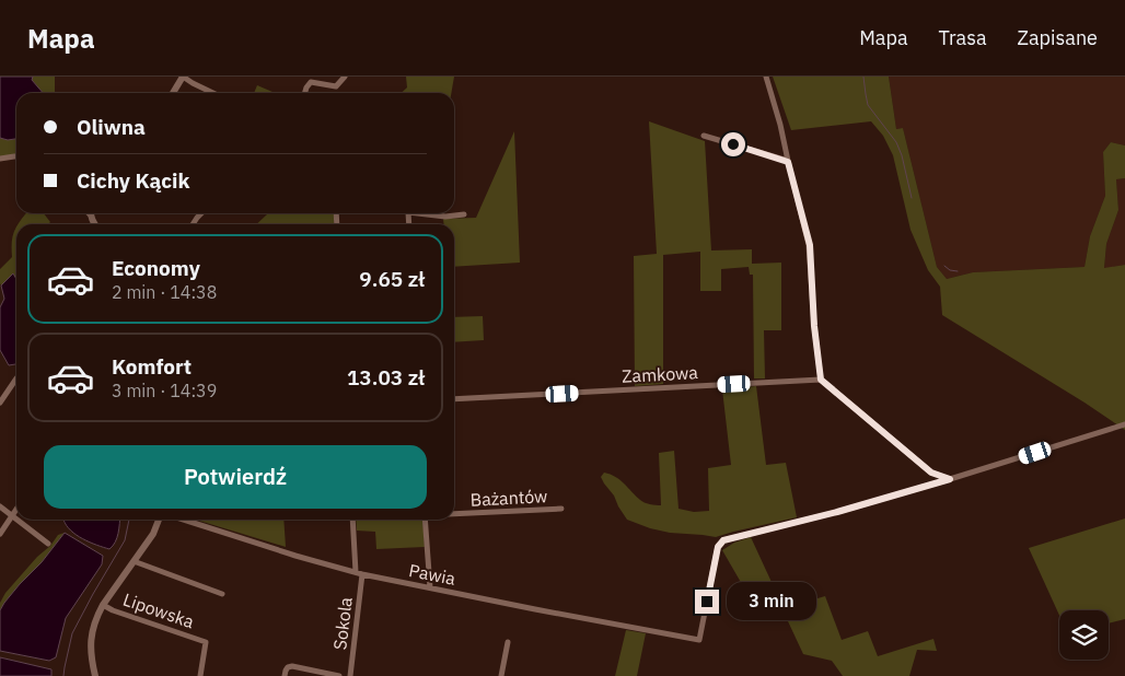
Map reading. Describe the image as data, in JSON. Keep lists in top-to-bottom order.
{
  "streets": {
    "street": [
      "Zamkowa",
      "Bażantów",
      "Pawia",
      "Lipowska",
      "Sokola"
    ]
  },
  "crossings": [
    ["Pawia", "Sokola"]
  ],
  "page": {
    "header": "Mapa",
    "nav": ["Mapa", "Trasa", "Zapisane"],
    "banner": ["Oliwna", "Cichy Kącik"],
    "list": [
      {
        "name": "Economy",
        "note": "2 min · 14:38",
        "value": "9.65 zł"
      },
      {
        "name": "Komfort",
        "note": "3 min · 14:39",
        "value": "13.03 zł"
      }
    ],
    "buttons": "Potwierdź",
    "bubble": "3 min"
  }
}
